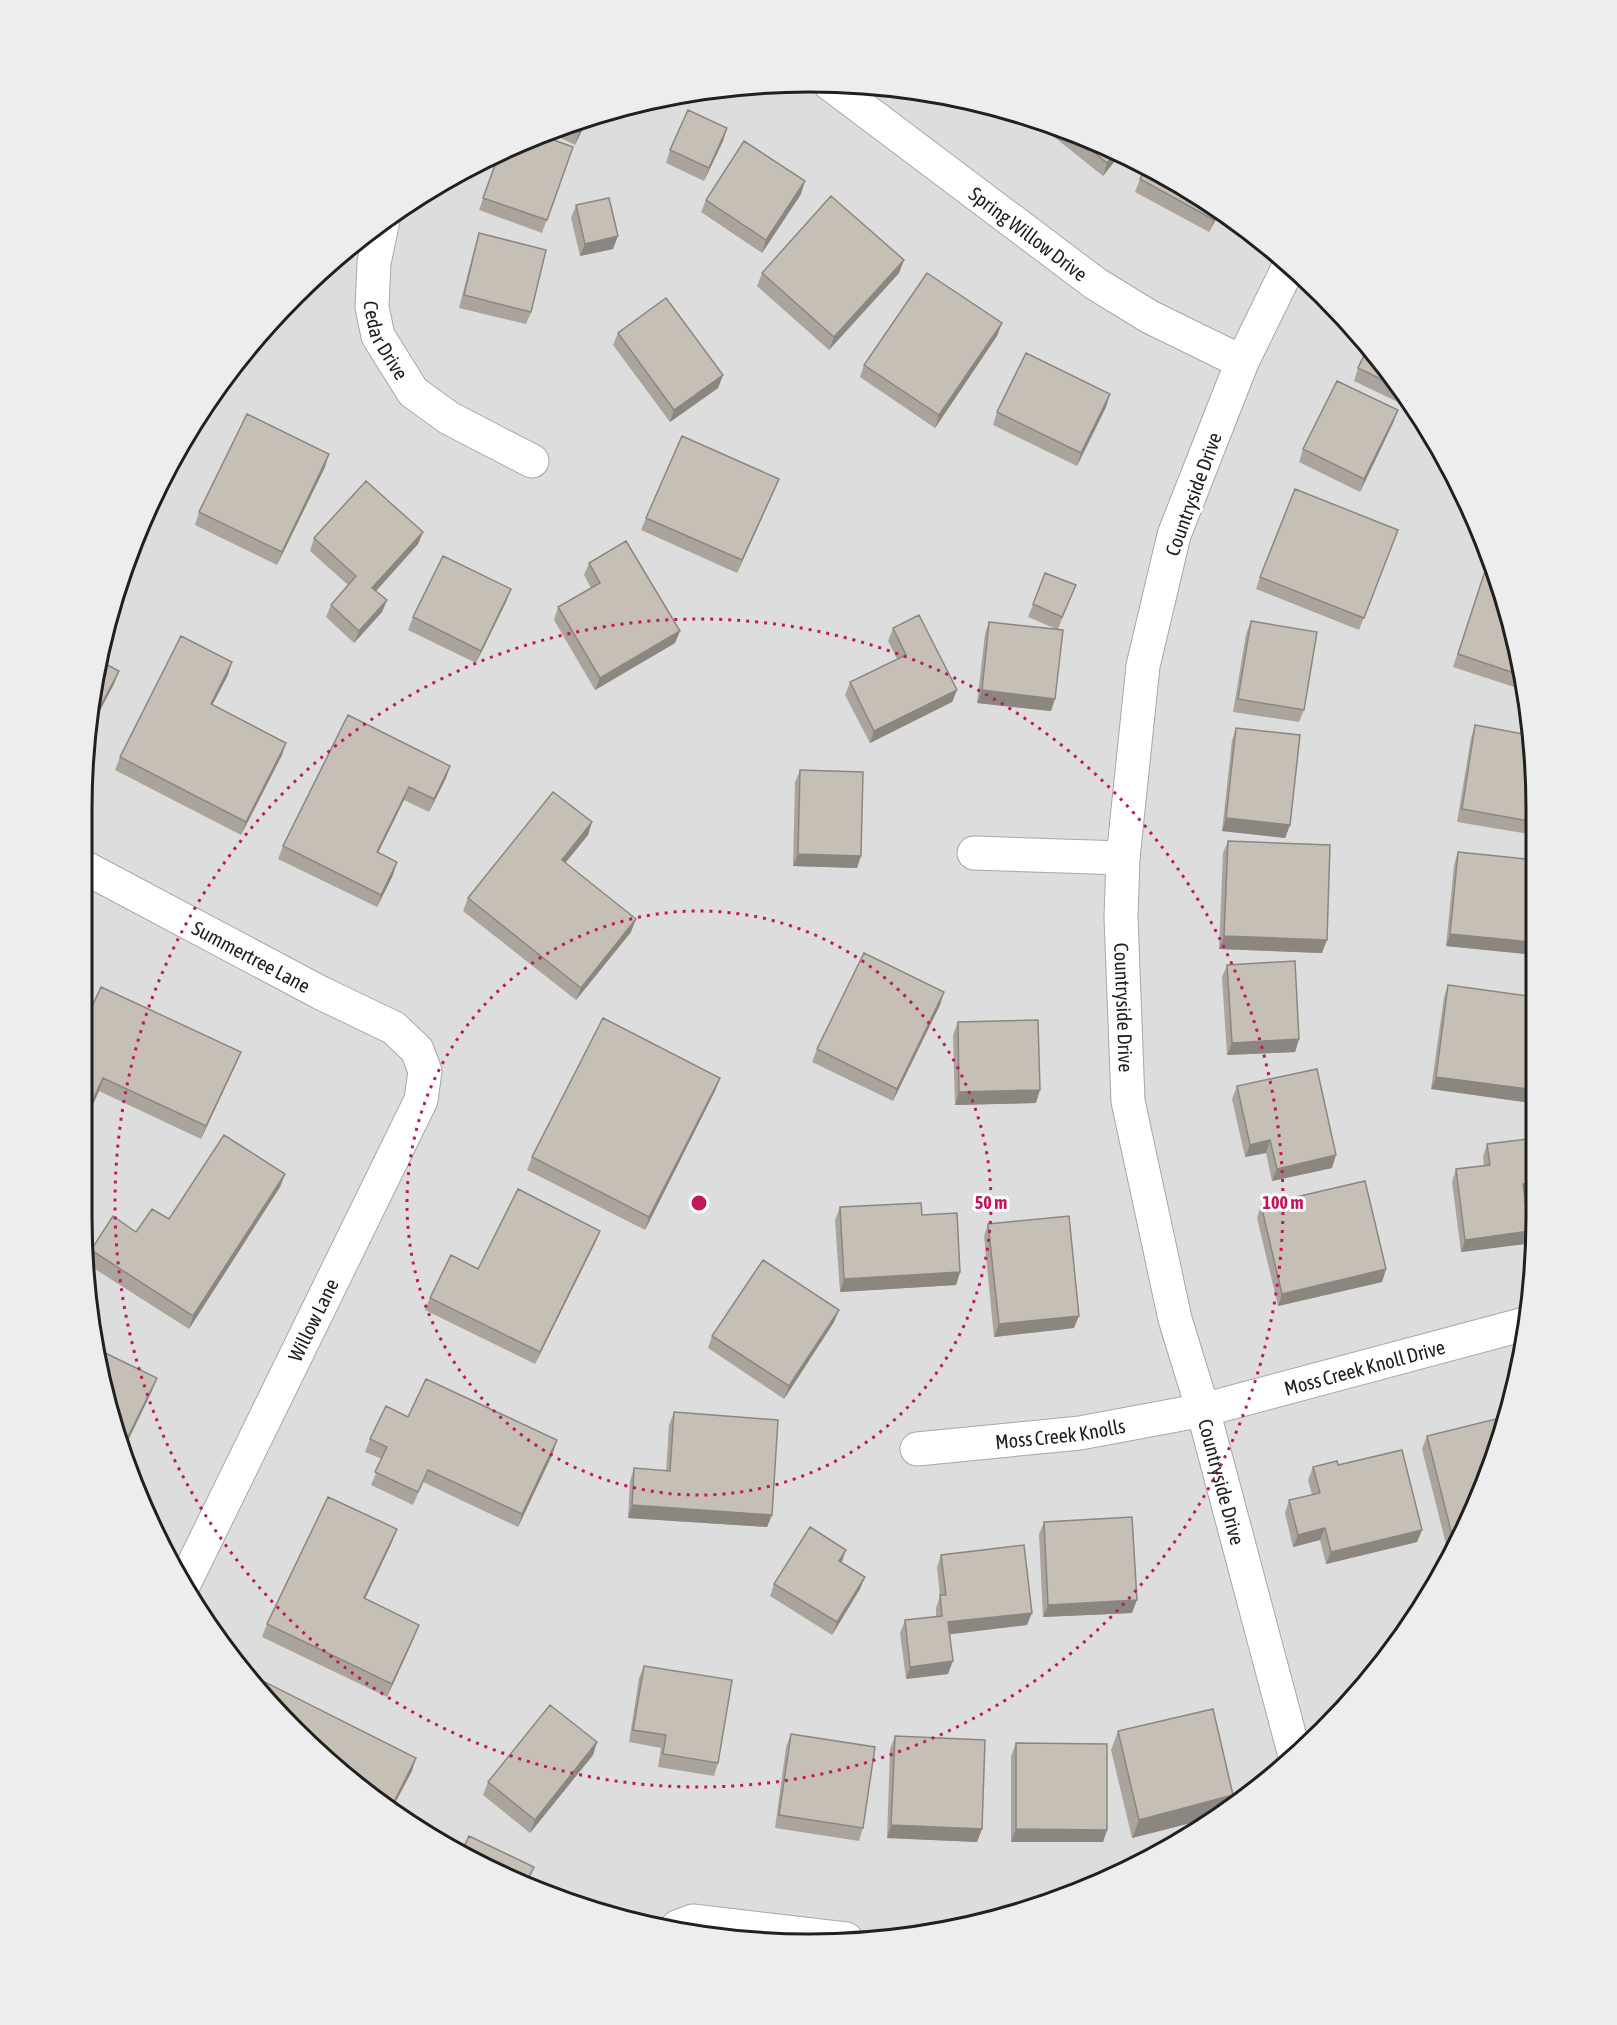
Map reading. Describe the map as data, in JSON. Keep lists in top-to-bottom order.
{
  "streets": {
    "street": [
      "Spring Willow Drive",
      "Cedar Drive",
      "Countryside Drive",
      "Summertree Lane",
      "Willow Lane",
      "Moss Creek Knoll Drive",
      "Moss Creek Knolls"
    ]
  },
  "crossings": [
    ["Spring Willow Drive", "Countryside Drive"],
    ["Countryside Drive", "Moss Creek Knoll Drive"],
    ["Countryside Drive", "Moss Creek Knolls"],
    ["Summertree Lane", "Willow Lane"],
    ["Moss Creek Knoll Drive", "Moss Creek Knolls"]
  ],
  "rings": ["50 m", "100 m"]
}
